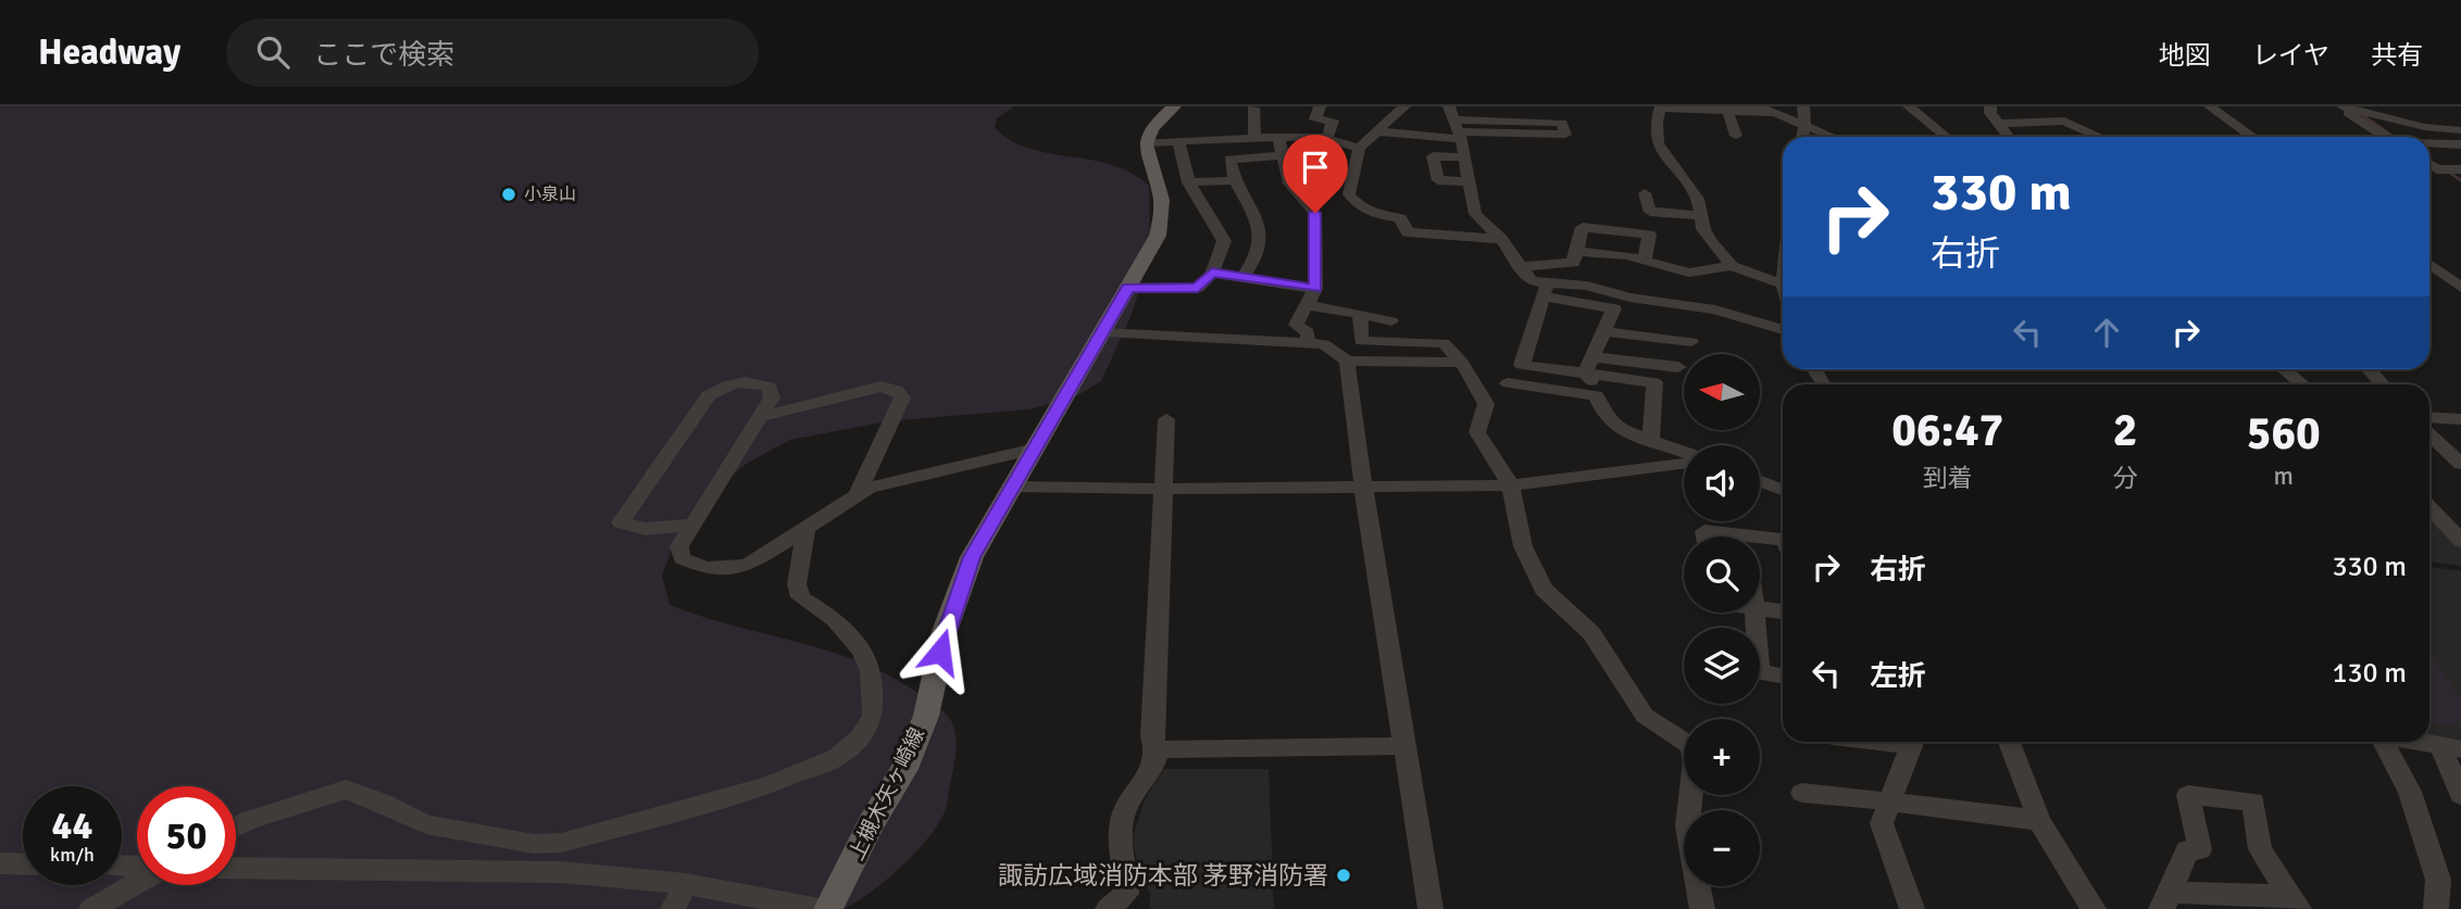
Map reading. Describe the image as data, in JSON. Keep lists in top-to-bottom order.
{
  "streets": {
    "main road": ["上槻木矢ヶ崎線"]
  },
  "places": ["小泉山", "諏訪広域消防本部 茅野消防署"],
  "north": "left",
  "page": {
    "header": "Headway",
    "search": "ここで検索",
    "nav": ["地図", "レイヤ", "共有"],
    "turn": ["330 m", "右折"],
    "map_buttons": ["+", "−"],
    "eta": [
      "06:47",
      "到着",
      "2",
      "分",
      "560",
      "m"
    ],
    "list": [
      {
        "name": "右折",
        "value": "330 m"
      },
      {
        "name": "左折",
        "value": "130 m"
      }
    ],
    "speed": "44 km/h",
    "limit": "50"
  }
}
